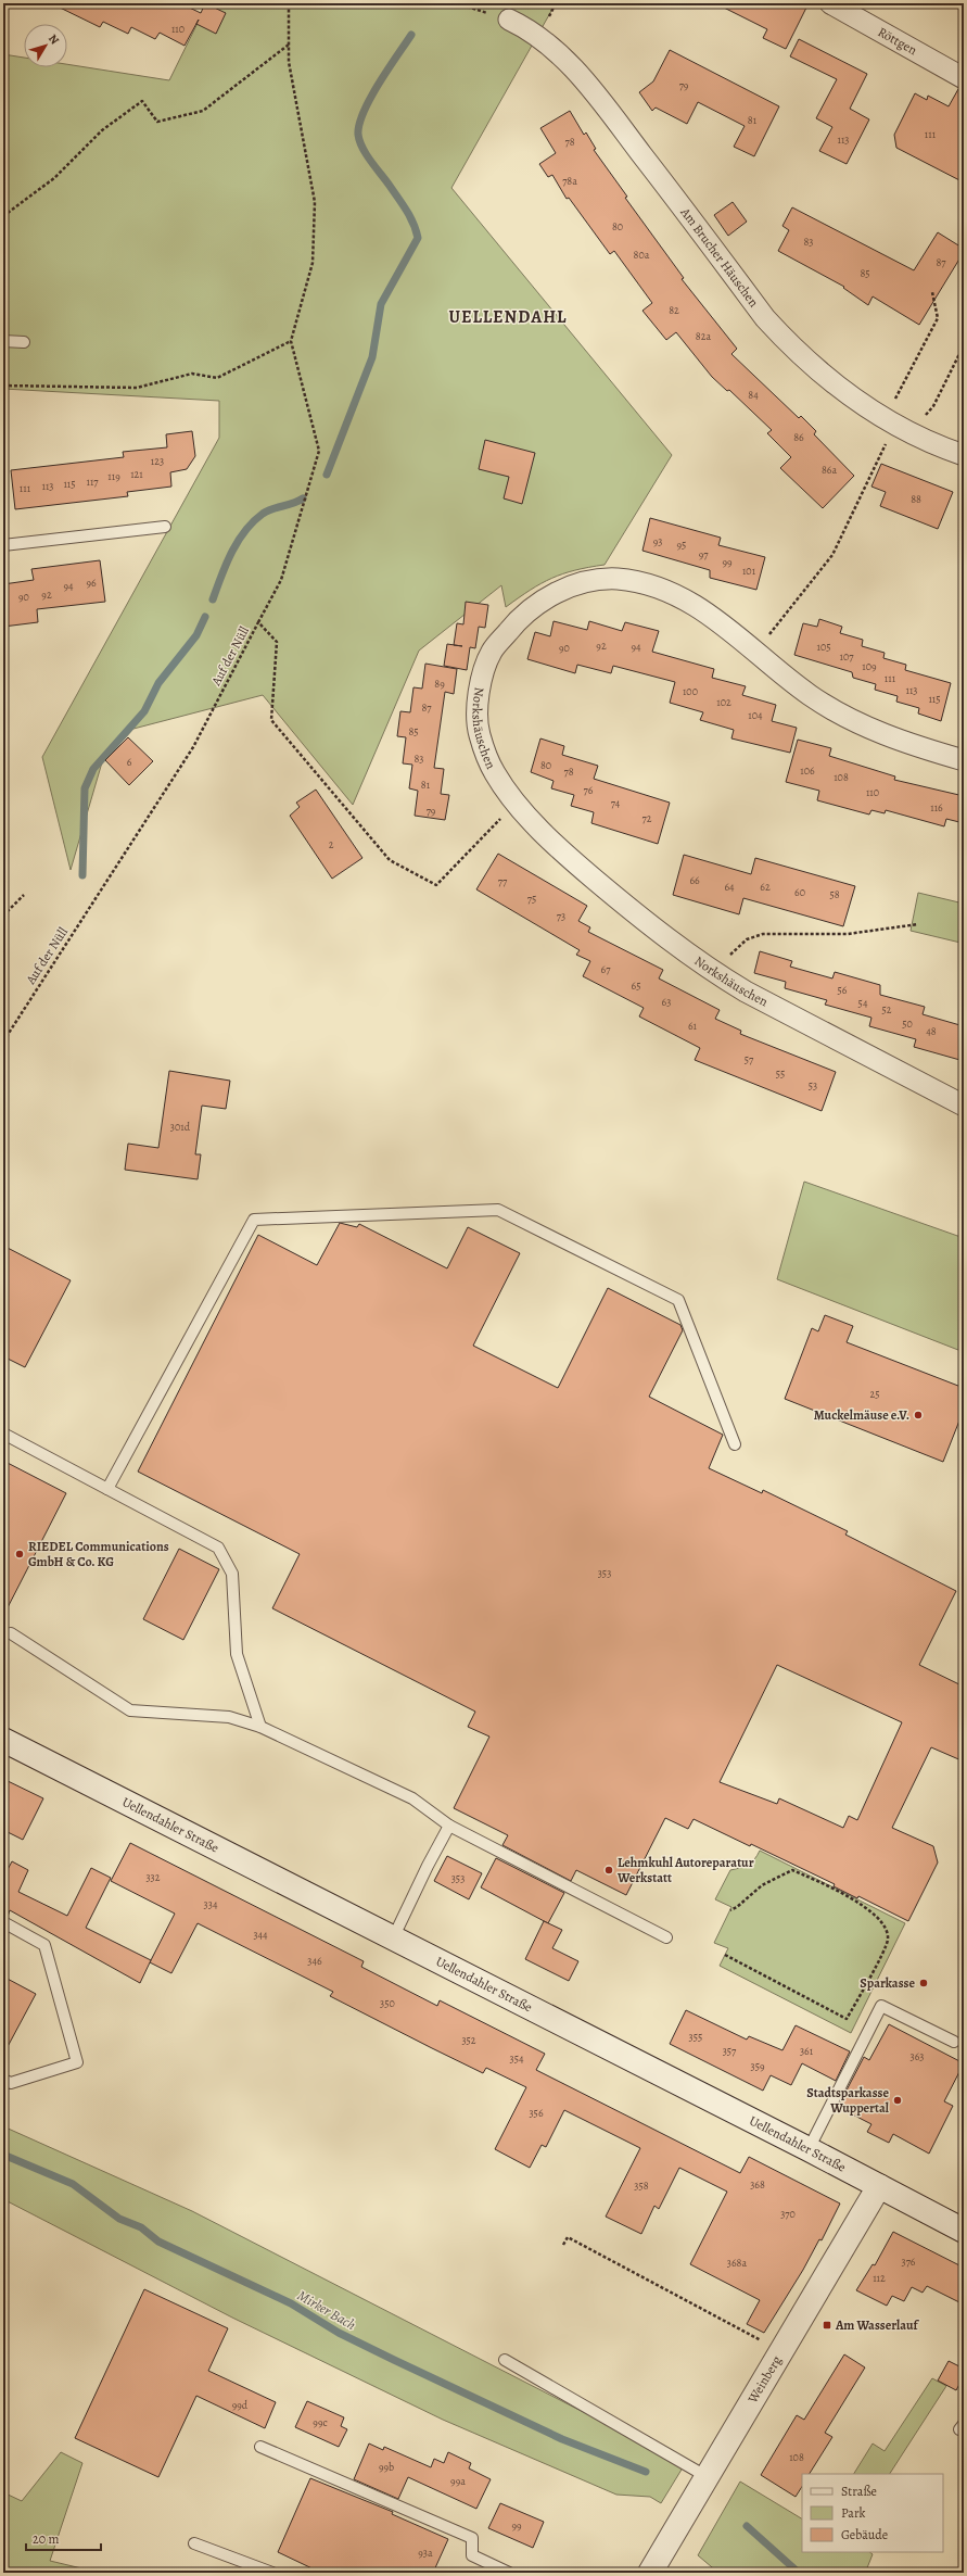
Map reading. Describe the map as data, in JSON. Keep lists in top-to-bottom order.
{
  "streets": {
    "main road": ["Uellendahler Straße", "Weinberg"],
    "street": ["Röttgen", "Am Brucher Häuschen", "Norkshäuschen"],
    "path": ["Auf der Nüll"]
  },
  "crossings": [
    ["Auf der Nüll", "Norkshäuschen"],
    ["Uellendahler Straße", "Weinberg"]
  ],
  "districts": ["UELLENDAHL"],
  "water": ["Mirker Bach"],
  "places": {
    "other": [
      "Muckelmäuse e.V.",
      "RIEDEL Communications GmbH & Co. KG",
      "Lehmkuhl Autoreparatur Werkstatt",
      "Sparkasse",
      "Stadtsparkasse Wuppertal"
    ],
    "transit": ["Am Wasserlauf"]
  },
  "house_numbers": [
    "110",
    "79",
    "81",
    "111",
    "113",
    "78",
    "78a",
    "80",
    "83",
    "80a",
    "87",
    "85",
    "82",
    "82a",
    "84",
    "86",
    "123",
    "86a",
    "121",
    "119",
    "117",
    "115",
    "113",
    "111",
    "88",
    "93",
    "95",
    "97",
    "99",
    "101",
    "96",
    "94",
    "92",
    "90",
    "92",
    "94",
    "105",
    "90",
    "107",
    "109",
    "111",
    "89",
    "113",
    "100",
    "115",
    "102",
    "87",
    "104",
    "85",
    "83",
    "6",
    "80",
    "106",
    "78",
    "108",
    "81",
    "76",
    "110",
    "74",
    "116",
    "79",
    "72",
    "2",
    "66",
    "77",
    "64",
    "62",
    "60",
    "58",
    "75",
    "73",
    "67",
    "65",
    "56",
    "63",
    "54",
    "52",
    "50",
    "61",
    "48",
    "57",
    "55",
    "53",
    "301d",
    "25",
    "353",
    "332",
    "353",
    "334",
    "344",
    "346",
    "350",
    "355",
    "352",
    "357",
    "361",
    "363",
    "354",
    "359",
    "356",
    "368",
    "358",
    "370",
    "376",
    "368a",
    "112",
    "99d",
    "99c",
    "108",
    "99b",
    "99a",
    "99",
    "93a"
  ],
  "legend": ["Straße", "Park", "Gebäude"],
  "scale_bar": "20 m",
  "north": "top right"
}
